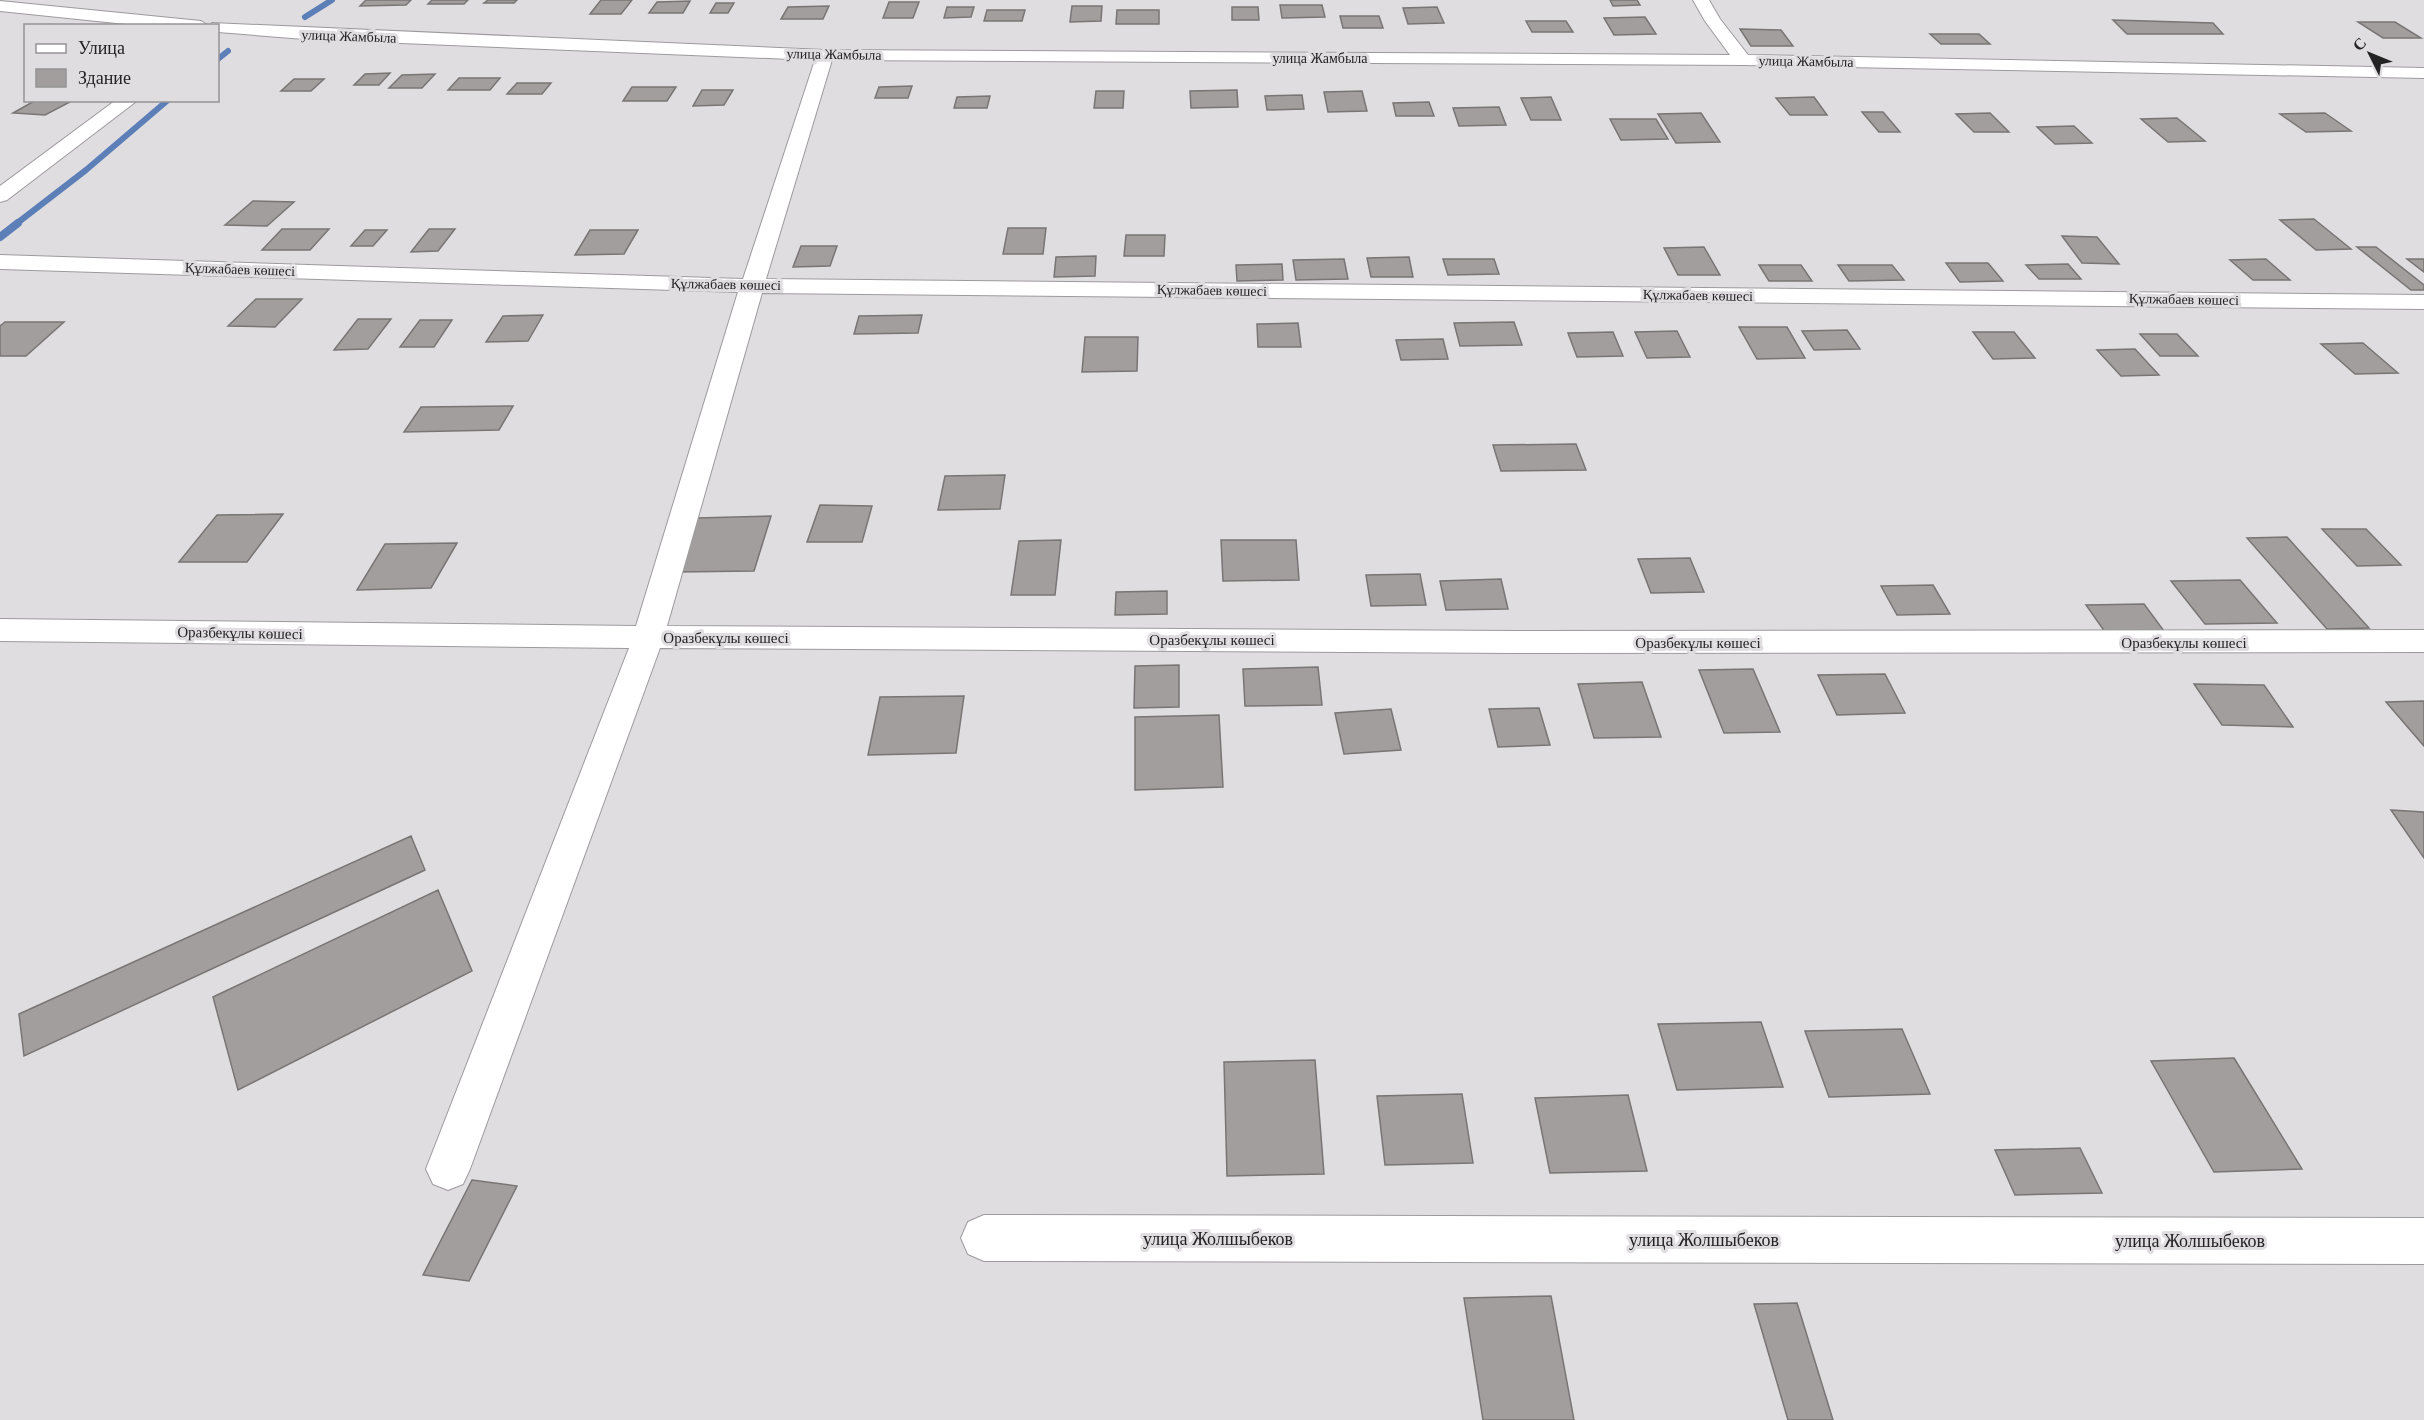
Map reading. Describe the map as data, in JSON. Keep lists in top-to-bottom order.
{
  "streets": {
    "street": [
      "улица Жамбыла",
      "Құлжабаев көшесі",
      "Оразбекұлы көшесі",
      "улица Жолшыбеков"
    ]
  },
  "legend": ["Улица", "Здание"],
  "north": "top left"
}
